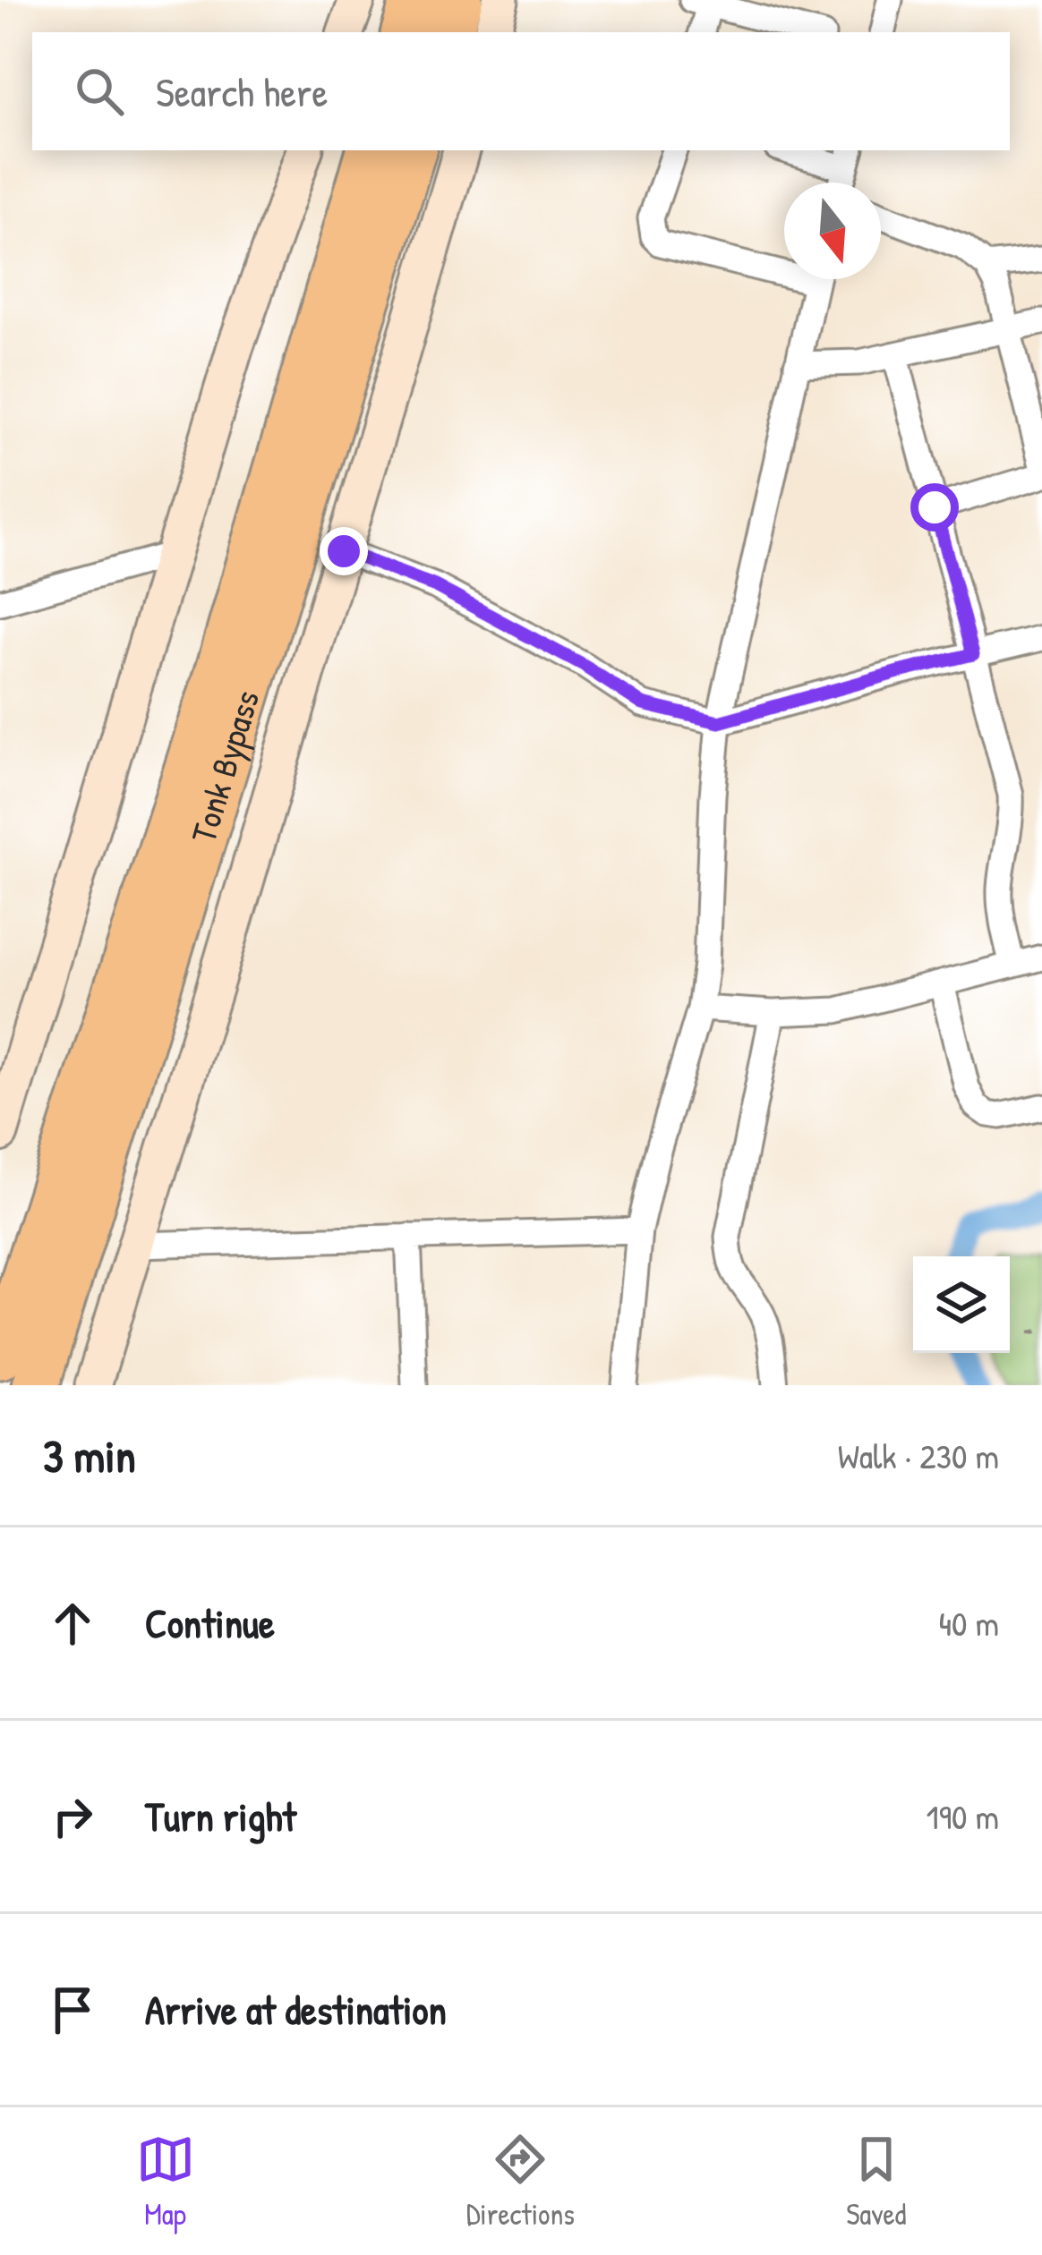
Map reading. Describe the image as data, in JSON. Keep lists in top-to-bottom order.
{
  "streets": {
    "highway": ["Tonk Bypass"]
  },
  "north": "bottom",
  "page": {
    "search": "Search here",
    "heading": ["3 min", "Walk · 230 m"],
    "list": [
      ["Continue", "40 m"],
      ["Turn right", "190 m"],
      "Arrive at destination"
    ],
    "nav": ["Map", "Directions", "Saved"]
  }
}
